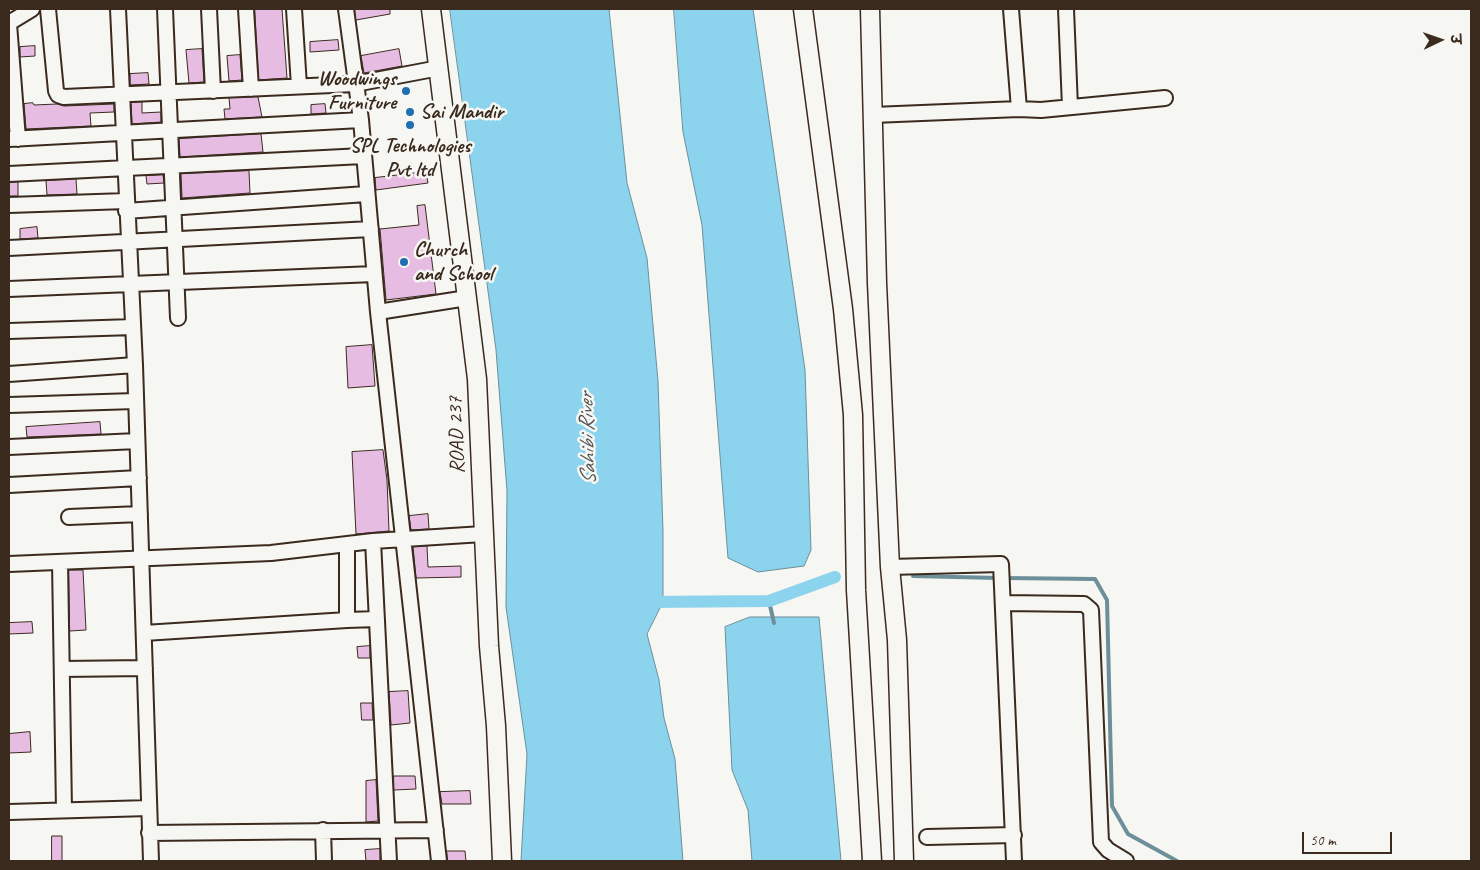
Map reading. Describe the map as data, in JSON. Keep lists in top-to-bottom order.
{
  "streets": {
    "street": ["ROAD 237"]
  },
  "water": ["Sahibi River"],
  "places": [
    "Woodwings Furniture",
    "Sai Mandir",
    "SPL Technologies Pvt ltd",
    "Church and School"
  ],
  "scale_bar": "50 m",
  "north": "right"
}
